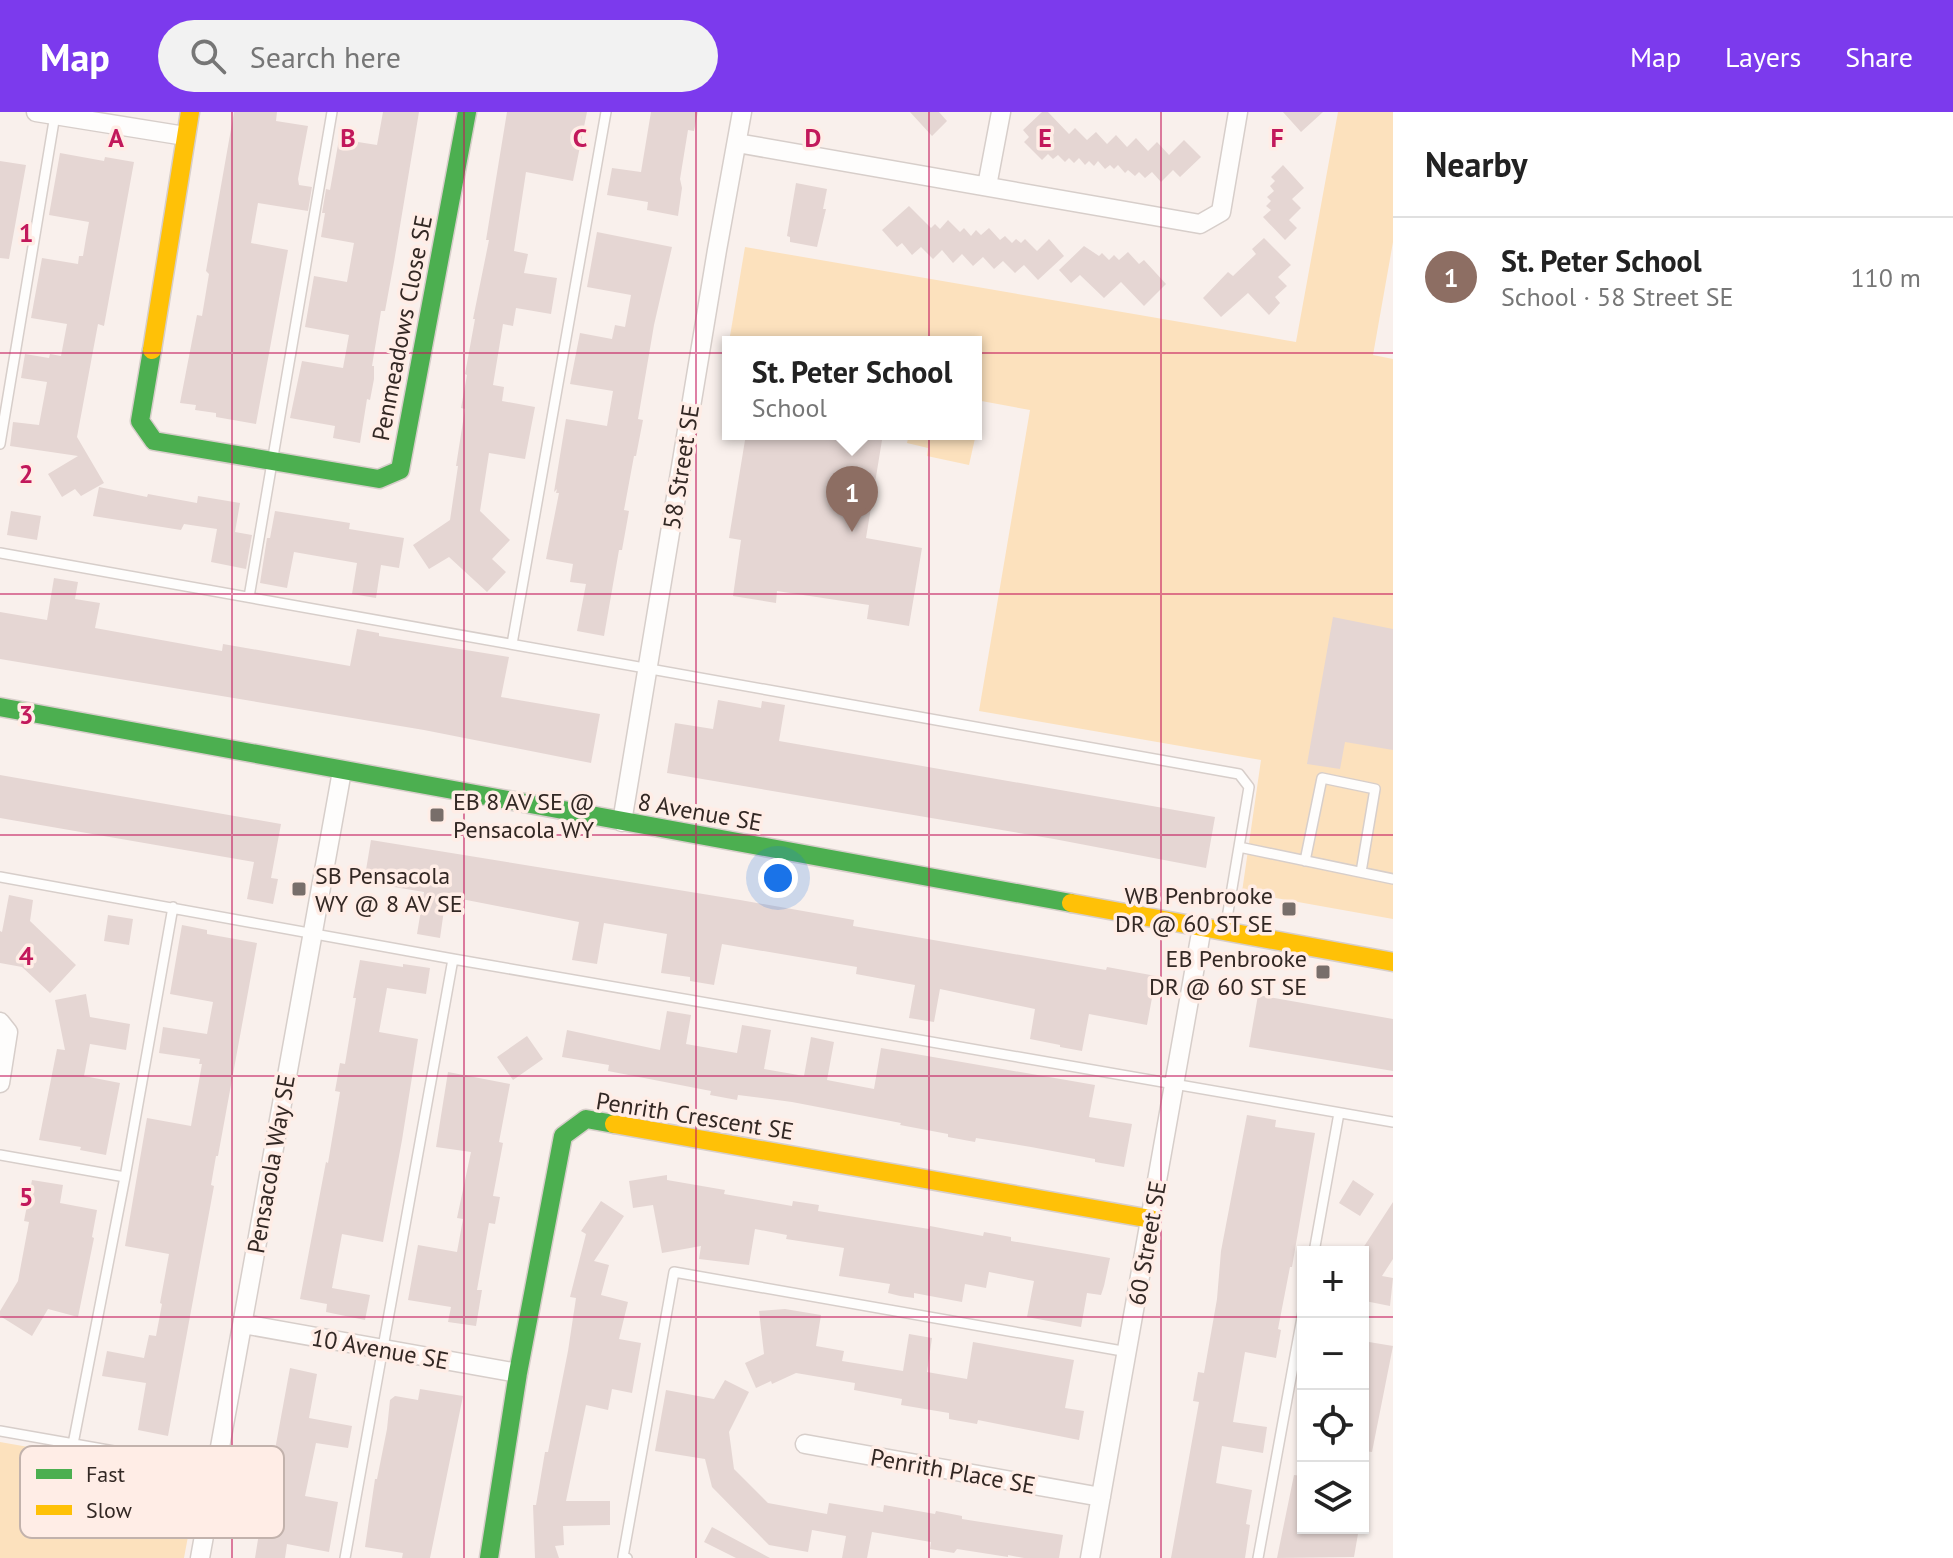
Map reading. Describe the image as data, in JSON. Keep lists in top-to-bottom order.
{
  "streets": {
    "street": [
      "Penmeadows Close SE",
      "58 Street SE",
      "8 Avenue SE",
      "Penrith Crescent SE",
      "Pensacola Way SE",
      "60 Street SE",
      "10 Avenue SE",
      "Penrith Place SE"
    ]
  },
  "crossings": [
    ["58 Street SE", "8 Avenue SE"],
    ["8 Avenue SE", "Pensacola Way SE"],
    ["8 Avenue SE", "60 Street SE"],
    ["Penrith Crescent SE", "60 Street SE"],
    ["Penrith Crescent SE", "10 Avenue SE"],
    ["Pensacola Way SE", "10 Avenue SE"],
    ["60 Street SE", "Penrith Place SE"]
  ],
  "places": {
    "transit": [
      "EB 8 AV SE @ Pensacola WY",
      "SB Pensacola WY @ 8 AV SE",
      "WB Penbrooke DR @ 60 ST SE",
      "EB Penbrooke DR @ 60 ST SE"
    ]
  },
  "legend": ["Fast", "Slow"],
  "page": {
    "header": "Map",
    "search": "Search here",
    "nav": ["Map", "Layers", "Share"],
    "heading": "Nearby",
    "list": [
      {
        "mark": "1",
        "name": "St. Peter School",
        "note": "School · 58 Street SE",
        "value": "110 m"
      }
    ],
    "popup": ["St. Peter School", "School"],
    "pins": "1",
    "map_buttons": ["+", "−"]
  },
  "grid": {
    "columns": [
      "A",
      "B",
      "C",
      "D",
      "E",
      "F"
    ],
    "rows": [
      "1",
      "2",
      "3",
      "4",
      "5"
    ]
  }
}
